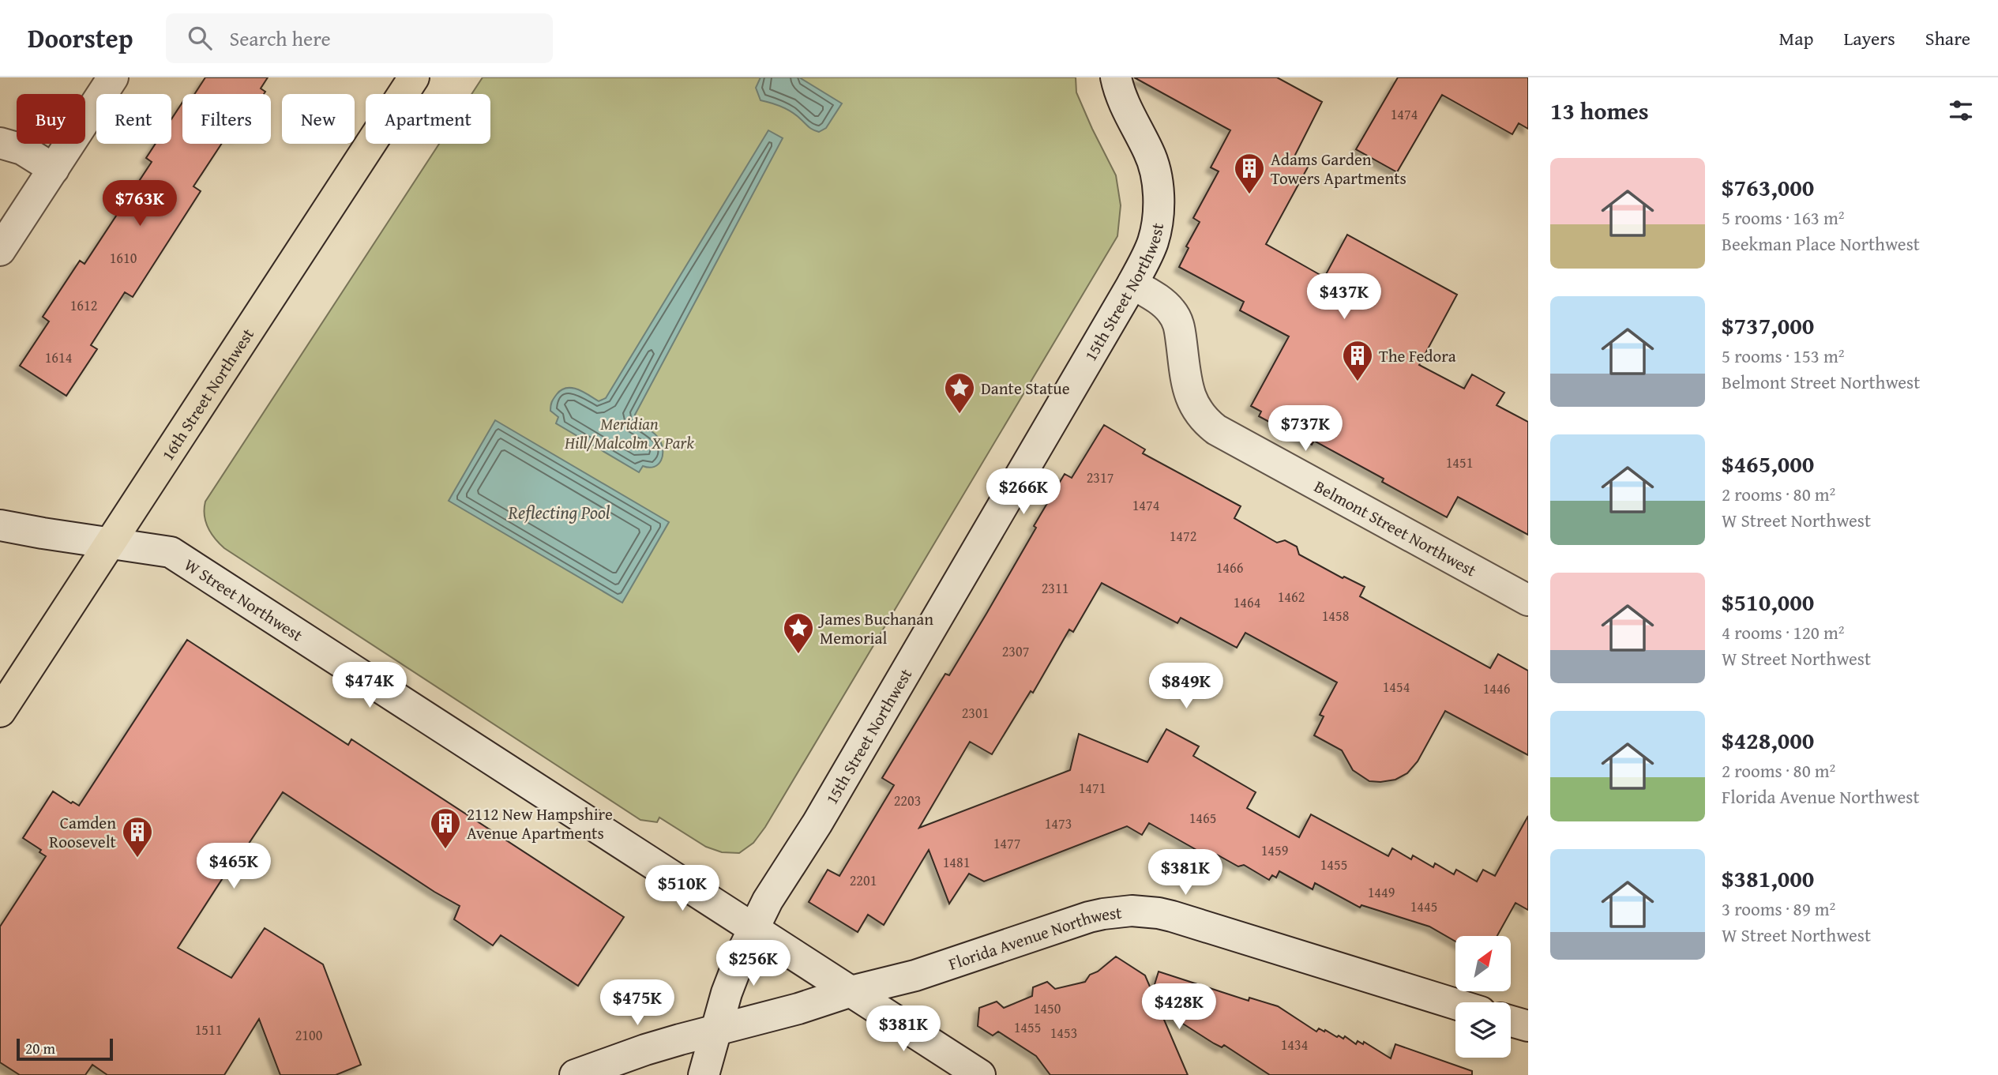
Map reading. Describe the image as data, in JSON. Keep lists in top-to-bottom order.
{
  "streets": {
    "main road": ["16th Street Northwest"],
    "street": [
      "15th Street Northwest",
      "Belmont Street Northwest",
      "W Street Northwest",
      "Florida Avenue Northwest"
    ]
  },
  "crossings": [
    ["15th Street Northwest", "Belmont Street Northwest"],
    ["15th Street Northwest", "W Street Northwest"],
    ["15th Street Northwest", "Florida Avenue Northwest"],
    ["16th Street Northwest", "W Street Northwest"],
    ["W Street Northwest", "Florida Avenue Northwest"]
  ],
  "water": ["Reflecting Pool"],
  "parks": ["Meridian Hill/Malcolm X Park"],
  "places": {
    "building": [
      "Adams Garden Towers Apartments",
      "The Fedora",
      "2112 New Hampshire Avenue Apartments",
      "Camden Roosevelt"
    ],
    "place": ["Dante Statue", "James Buchanan Memorial"]
  },
  "house_numbers": [
    "1474",
    "1610",
    "1612",
    "1614",
    "1451",
    "2317",
    "1474",
    "1472",
    "1466",
    "2311",
    "1462",
    "1464",
    "1458",
    "2307",
    "1454",
    "1446",
    "2301",
    "1471",
    "2203",
    "1465",
    "1473",
    "1477",
    "1459",
    "1481",
    "1455",
    "2201",
    "1449",
    "1445",
    "1450",
    "1455",
    "1511",
    "1453",
    "2100",
    "1434"
  ],
  "scale_bar": "20 m",
  "north": "top right",
  "page": {
    "header": "Doorstep",
    "search": "Search here",
    "nav": ["Map", "Layers", "Share"],
    "heading": "13 homes",
    "chip": [
      "Buy",
      "Rent",
      "Filters",
      "New",
      "Apartment"
    ],
    "list": [
      {
        "name": "$763,000",
        "note": "5 rooms · 163 m² · Beekman Place Northwest"
      },
      {
        "name": "$737,000",
        "note": "5 rooms · 153 m² · Belmont Street Northwest"
      },
      {
        "name": "$465,000",
        "note": "2 rooms · 80 m² · W Street Northwest"
      },
      {
        "name": "$510,000",
        "note": "4 rooms · 120 m² · W Street Northwest"
      },
      {
        "name": "$428,000",
        "note": "2 rooms · 80 m² · Florida Avenue Northwest"
      },
      {
        "name": "$381,000",
        "note": "3 rooms · 89 m² · W Street Northwest"
      }
    ],
    "price": [
      "$763K",
      "$437K",
      "$737K",
      "$266K",
      "$474K",
      "$849K",
      "$465K",
      "$381K",
      "$510K",
      "$256K",
      "$475K",
      "$428K",
      "$381K"
    ],
    "scale": "20 m"
  }
}
